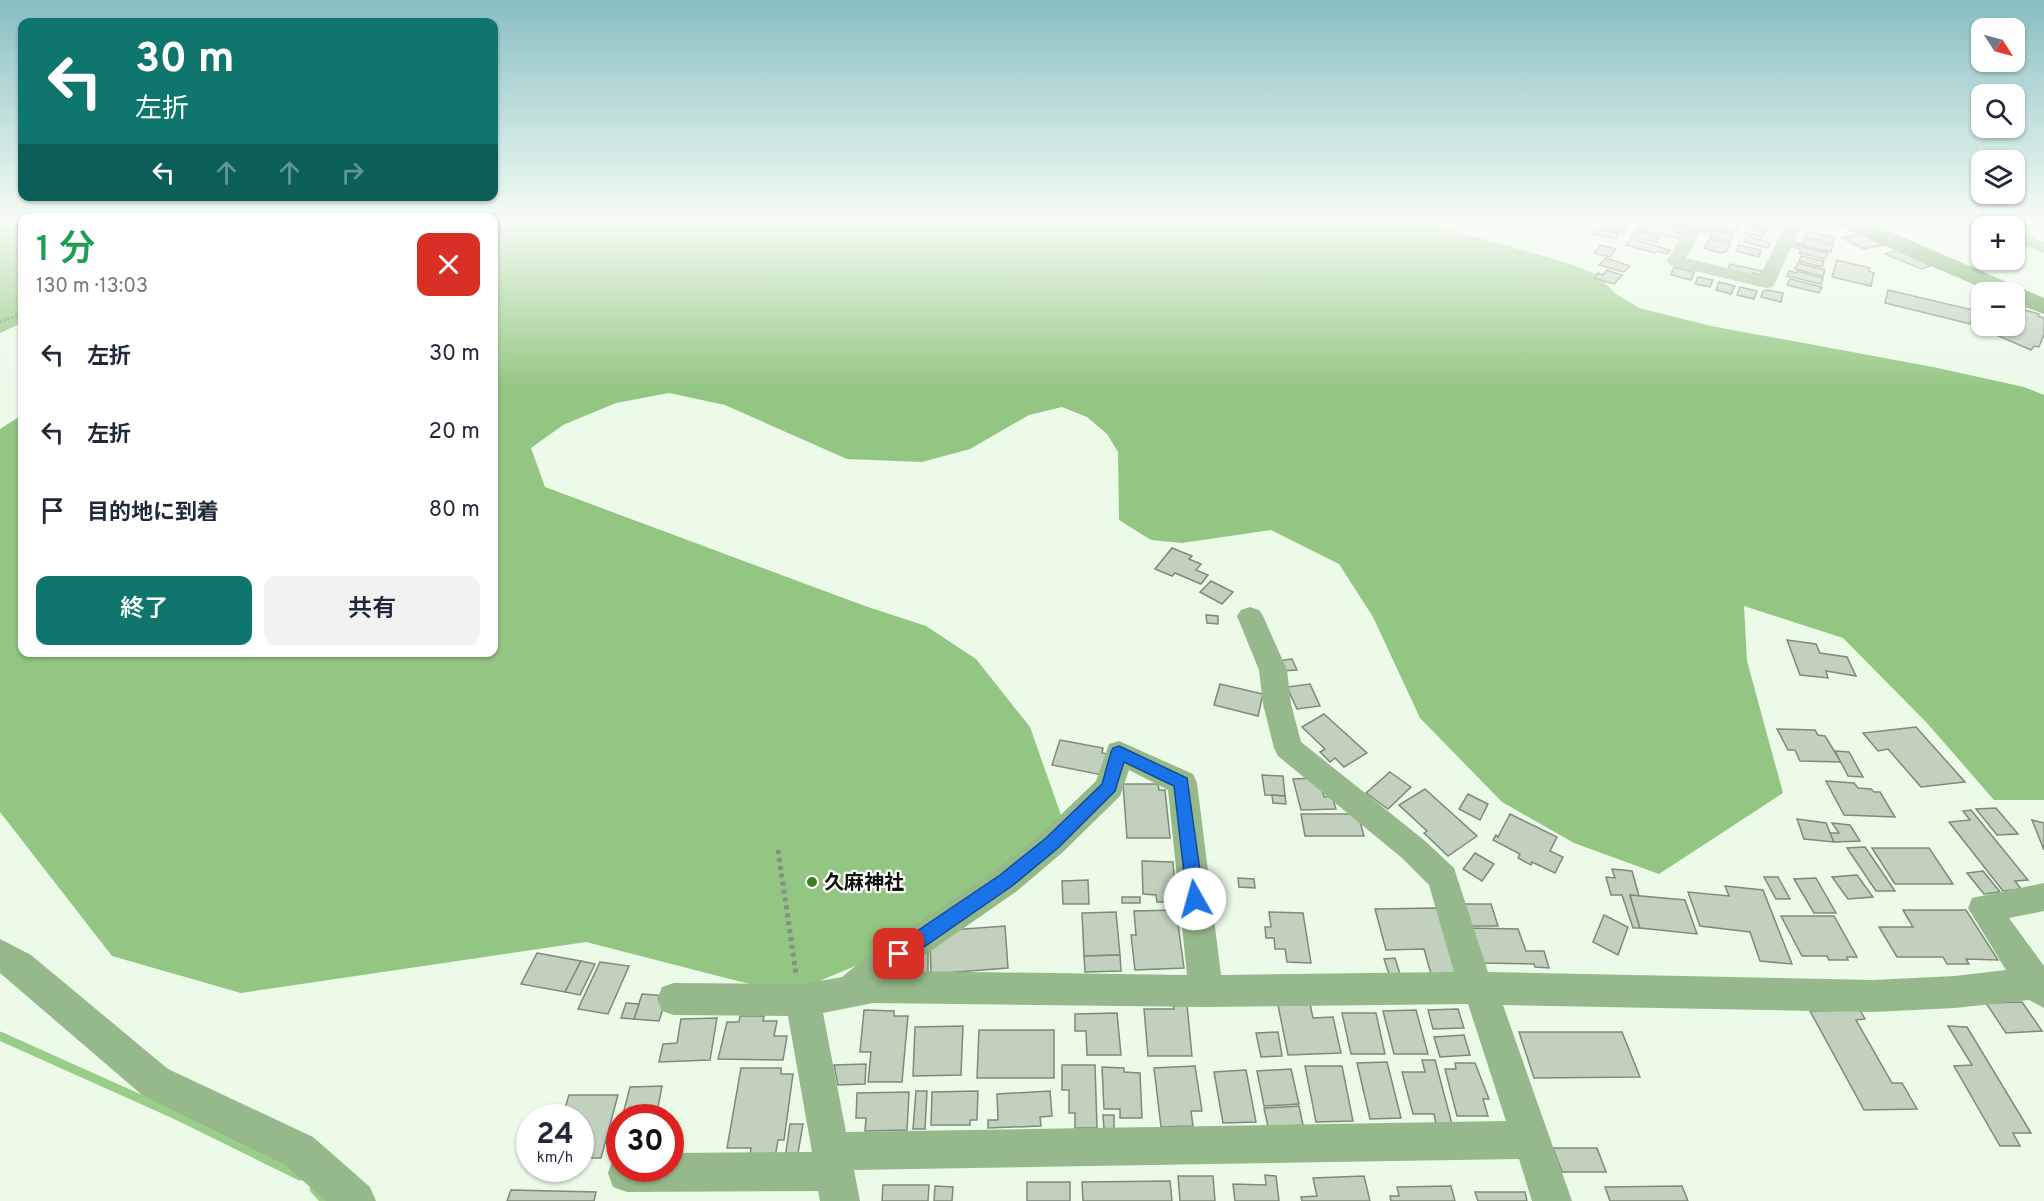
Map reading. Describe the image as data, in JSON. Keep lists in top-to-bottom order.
{
  "places": ["久麻神社"],
  "north": "bottom right",
  "page": {
    "map_buttons": ["+", "−"],
    "turn": ["30 m", "左折"],
    "heading": ["1 分", "130 m · 13:03"],
    "list": [
      {
        "name": "左折",
        "value": "30 m"
      },
      {
        "name": "左折",
        "value": "20 m"
      },
      {
        "name": "目的地に到着",
        "value": "80 m"
      }
    ],
    "buttons": ["終了", "共有"],
    "speed": "24 km/h",
    "limit": "30"
  }
}
